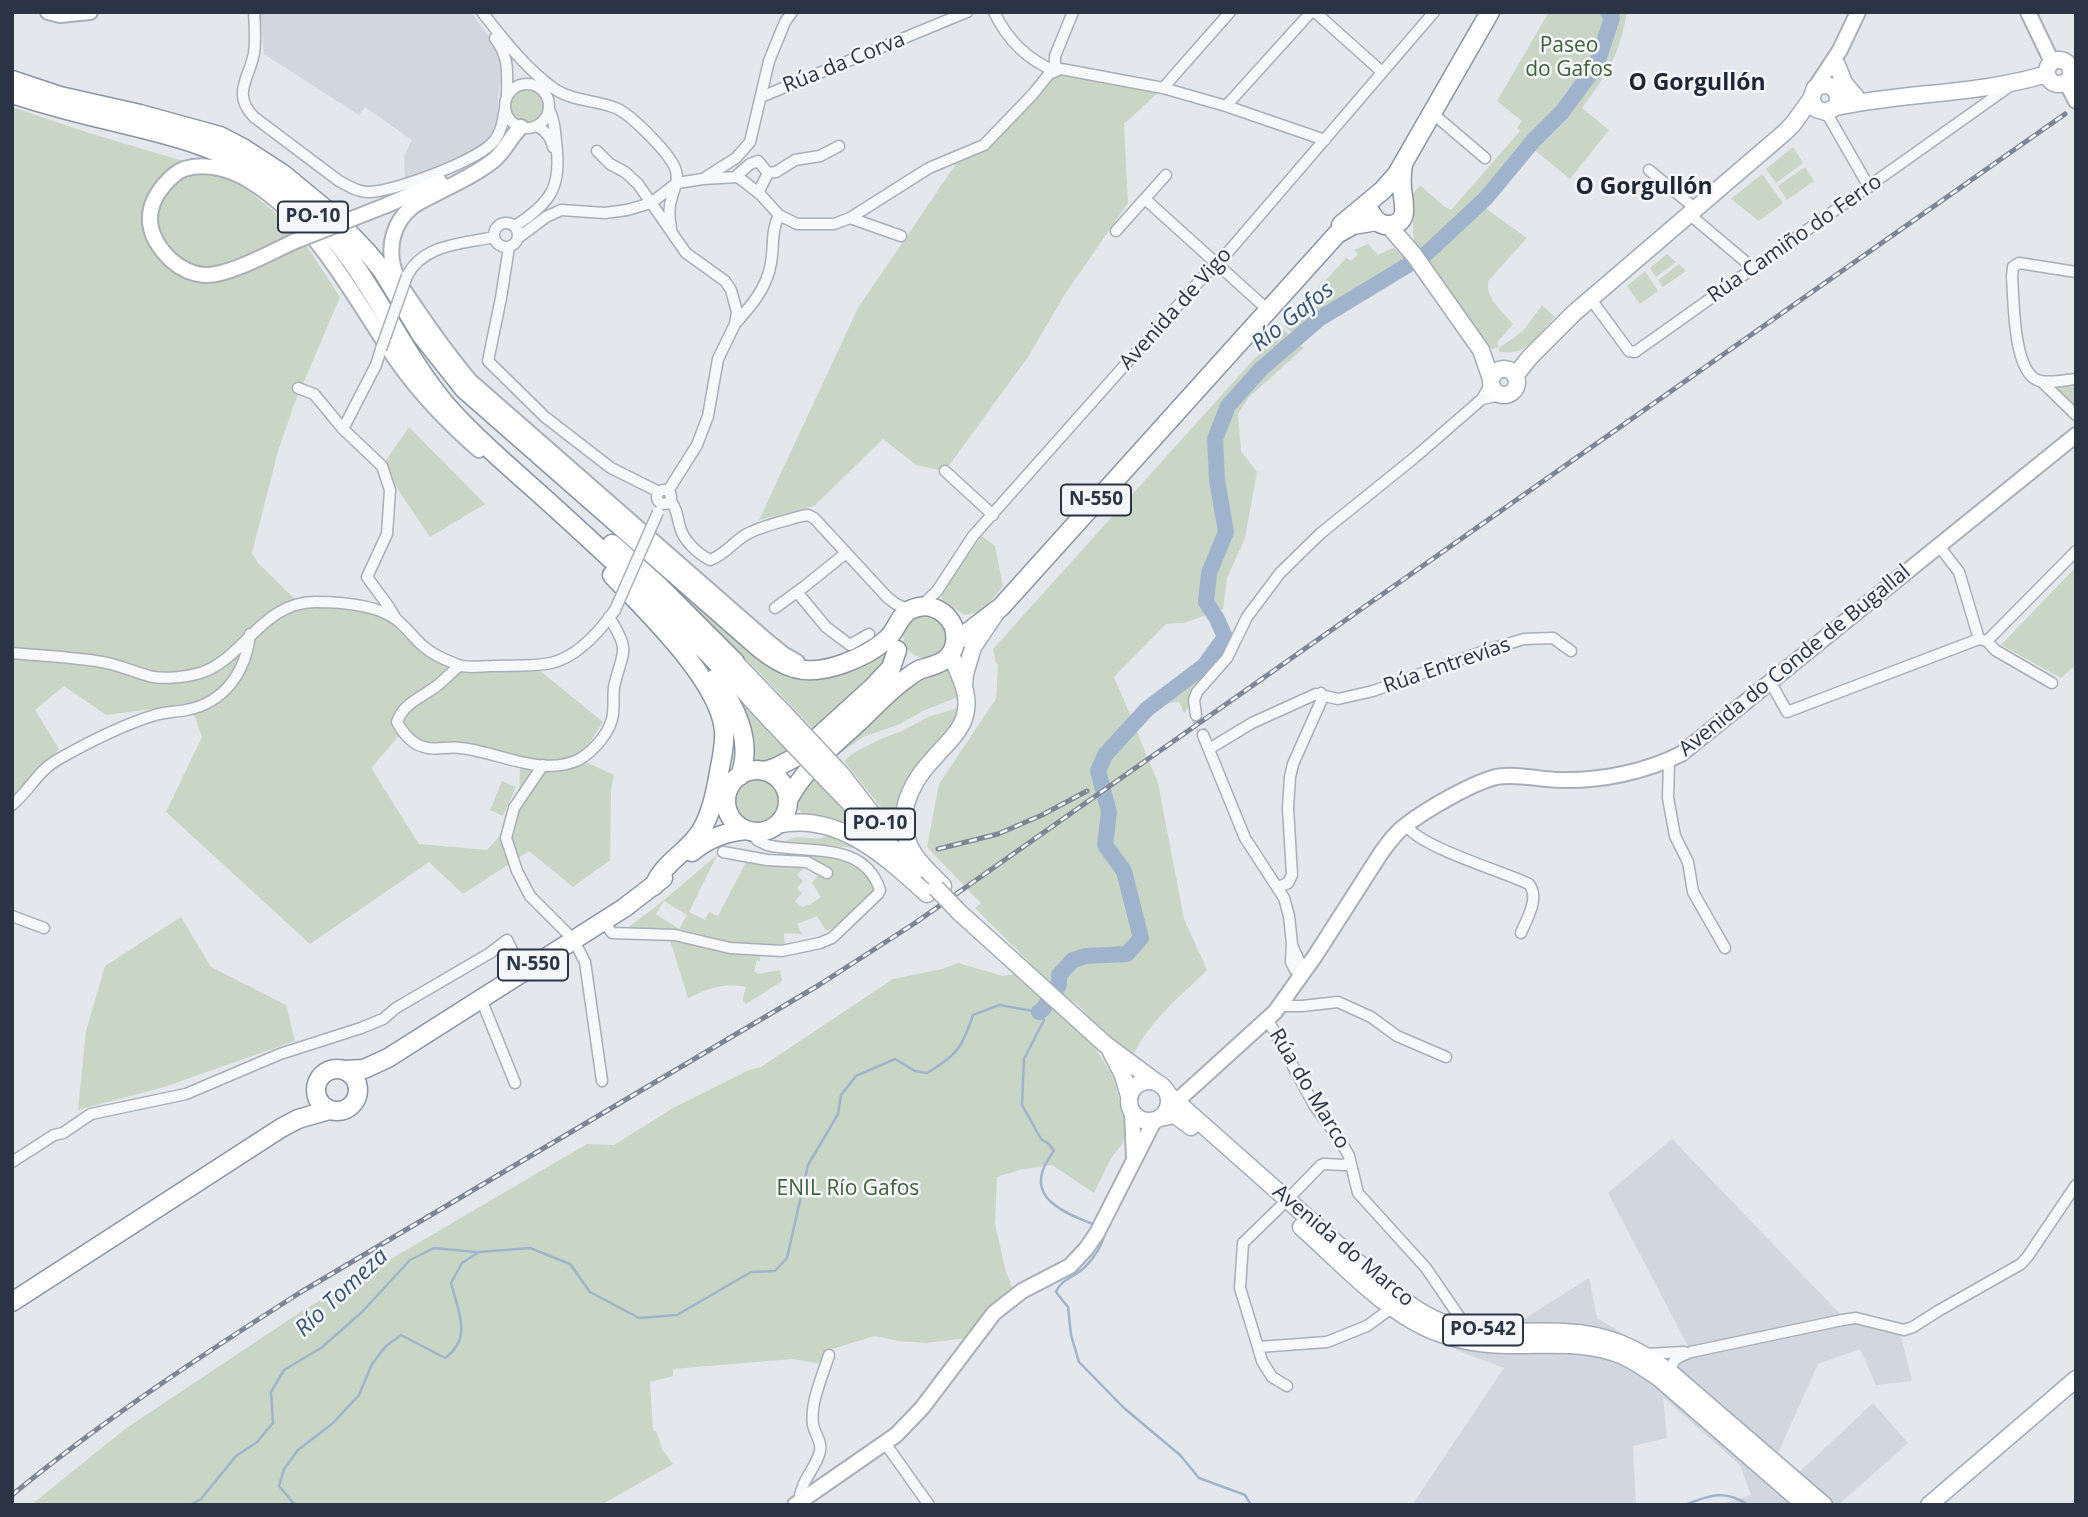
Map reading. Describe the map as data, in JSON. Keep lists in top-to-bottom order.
{
  "streets": {
    "highway": ["PO-10", "N-550"],
    "main road": ["Avenida do Marco", "PO-542"],
    "street": [
      "Rúa da Corva",
      "Rúa Camiño do Ferro",
      "Avenida de Vigo",
      "Avenida do Conde de Bugallal",
      "Rúa Entrevías",
      "Rúa do Marco"
    ]
  },
  "crossings": [
    ["Avenida de Vigo", "N-550"],
    ["Avenida do Conde de Bugallal", "Rúa do Marco"],
    ["Avenida do Conde de Bugallal", "Avenida do Marco"],
    ["Avenida do Conde de Bugallal", "PO-542"],
    ["Rúa do Marco", "Avenida do Marco"],
    ["Avenida do Marco", "PO-542"]
  ],
  "districts": ["O Gorgullón", "O Gorgullón"],
  "water": ["Río Gafos", "Río Tomeza"],
  "parks": ["Paseo do Gafos", "ENIL Río Gafos"]
}
